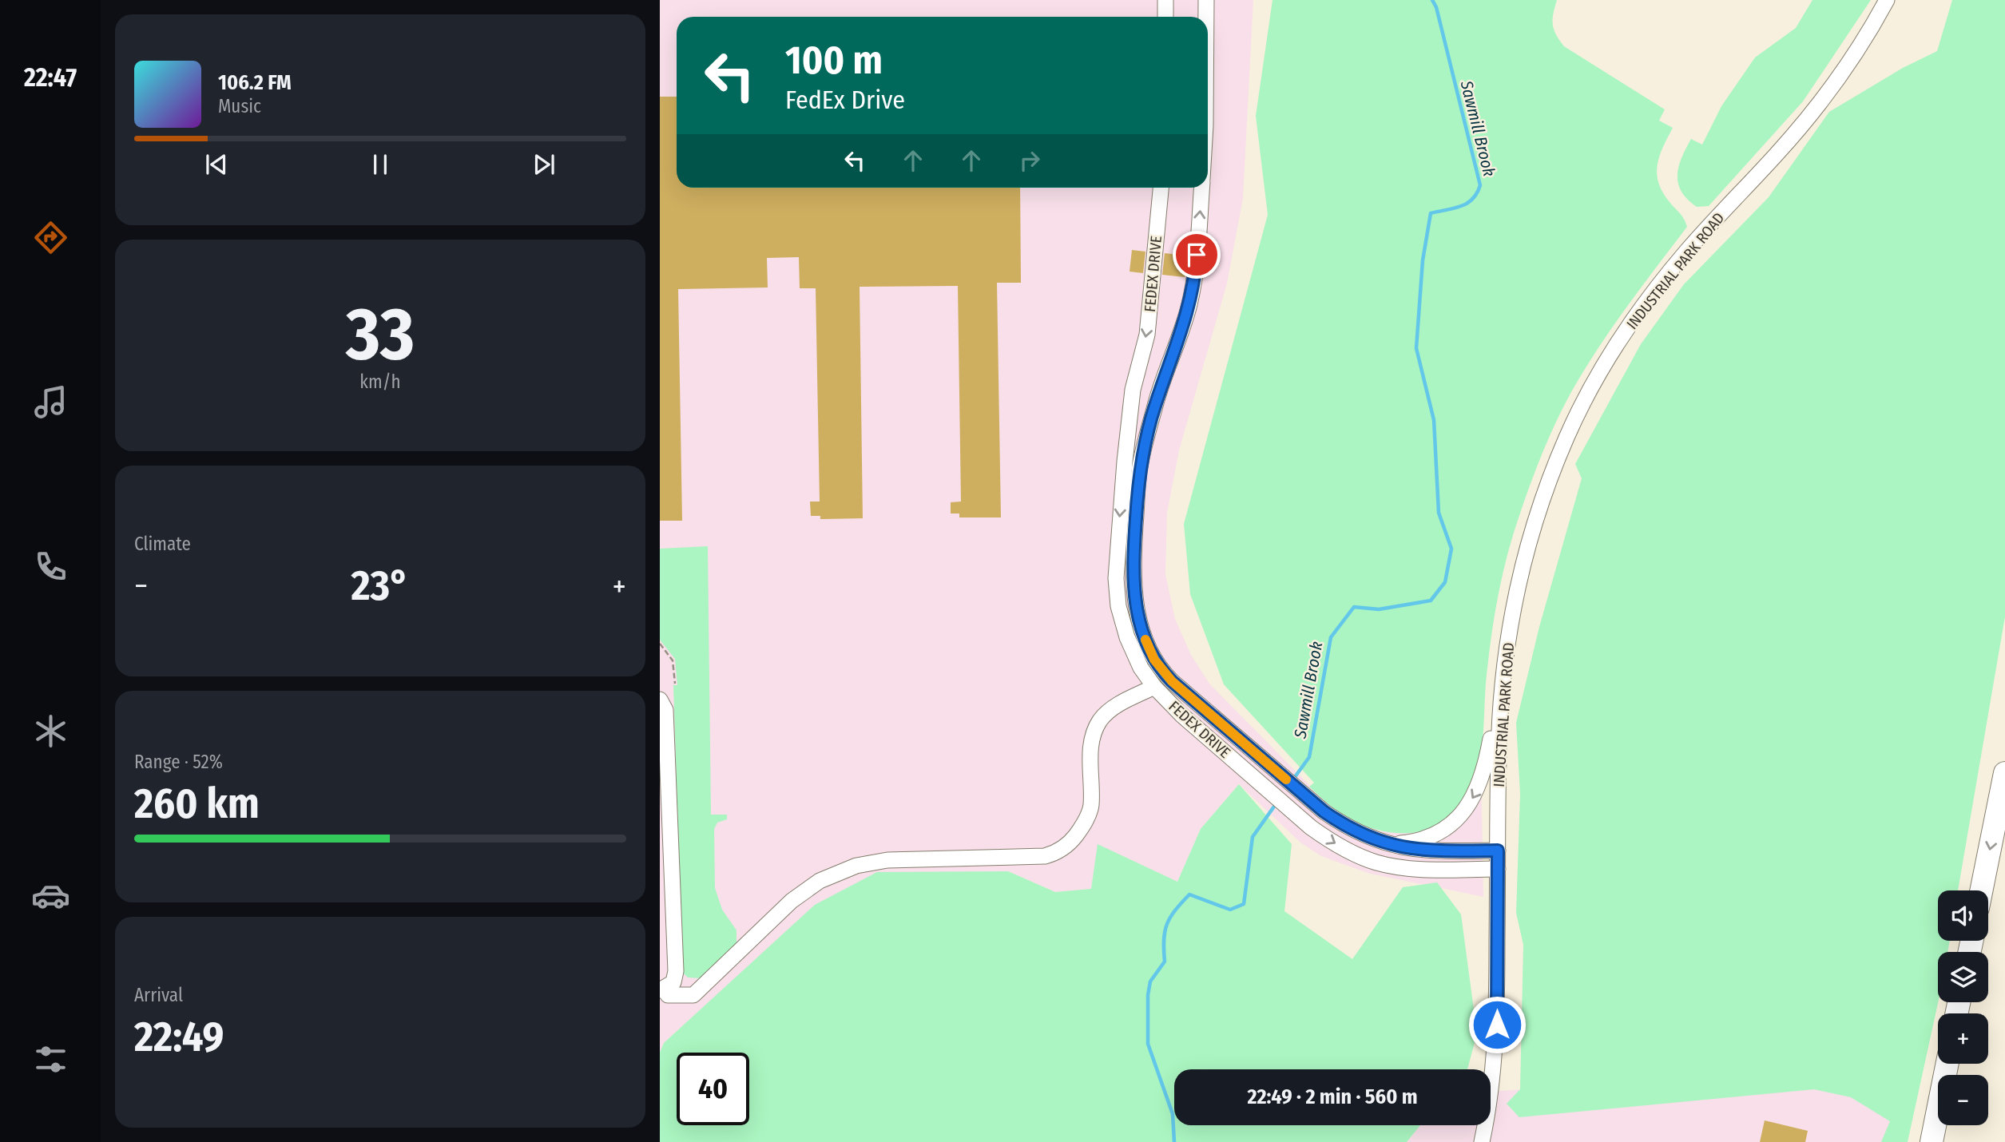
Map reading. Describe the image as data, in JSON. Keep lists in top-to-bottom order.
{
  "streets": {
    "street": ["INDUSTRIAL PARK ROAD", "FEDEX DRIVE"]
  },
  "crossings": [
    ["INDUSTRIAL PARK ROAD", "FEDEX DRIVE"]
  ],
  "water": ["Sawmill Brook"],
  "page": {
    "tabs": "22:47",
    "turn": ["100 m", "FedEx Drive"],
    "song": ["106.2 FM", "Music"],
    "tile": [
      ["33", "km/h"],
      "Climate",
      ["Range · 52%", "260 km"],
      ["Arrival", "22:49"]
    ],
    "heat": ["−", "23°", "+"],
    "map_buttons": ["+", "−"],
    "limit": "40",
    "trip": "22:49 · 2 min · 560 m"
  }
}
